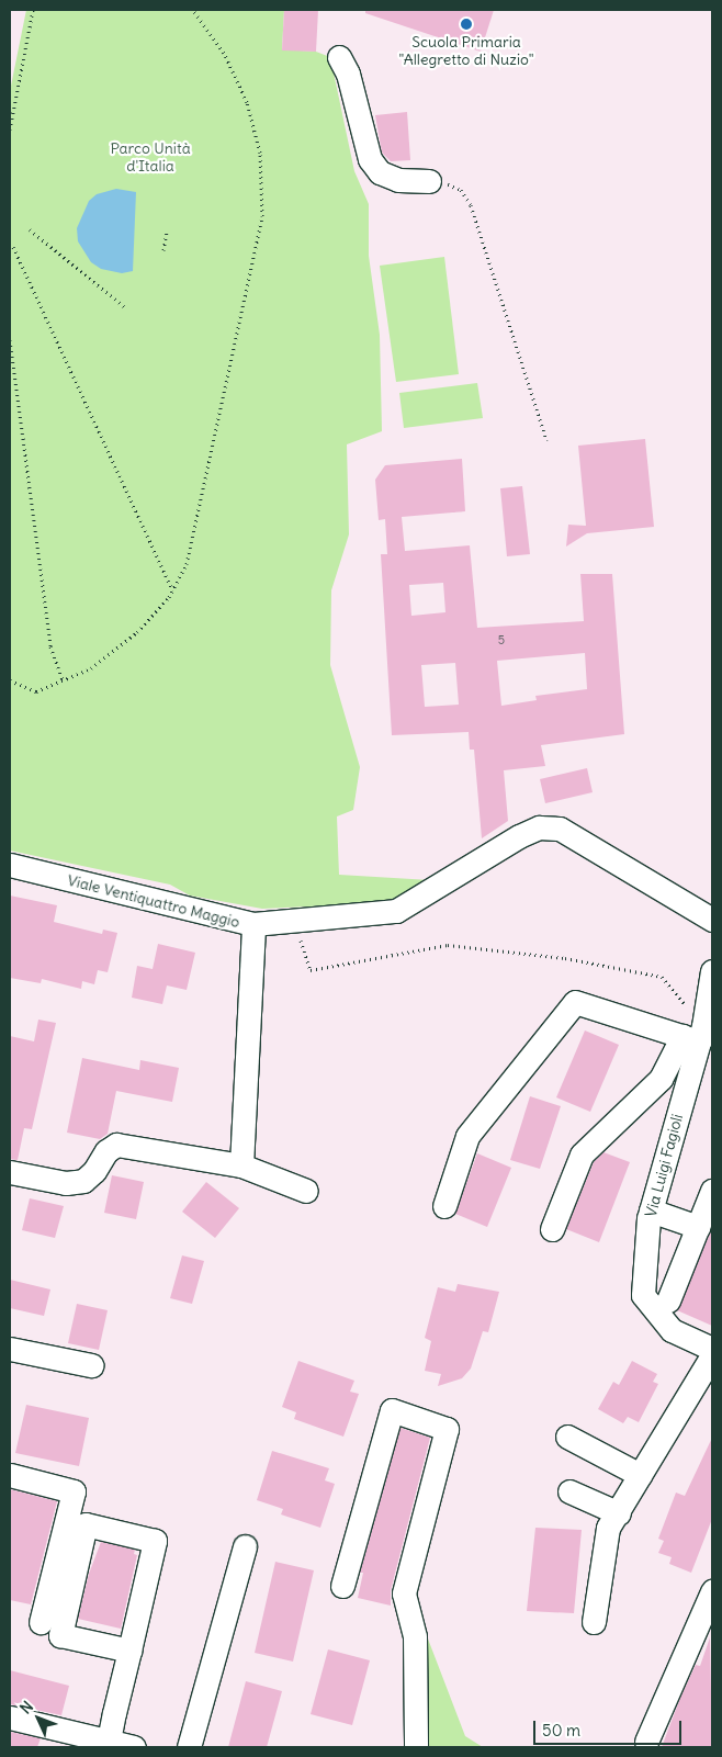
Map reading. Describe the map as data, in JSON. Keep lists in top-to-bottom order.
{
  "streets": {
    "street": ["Viale Ventiquattro Maggio", "Via Luigi Fagioli"]
  },
  "parks": ["Parco Unità d'Italia"],
  "places": ["Scuola Primaria \"Allegretto di Nuzio\""],
  "house_numbers": ["5"],
  "scale_bar": "50 m",
  "north": "top left"
}
